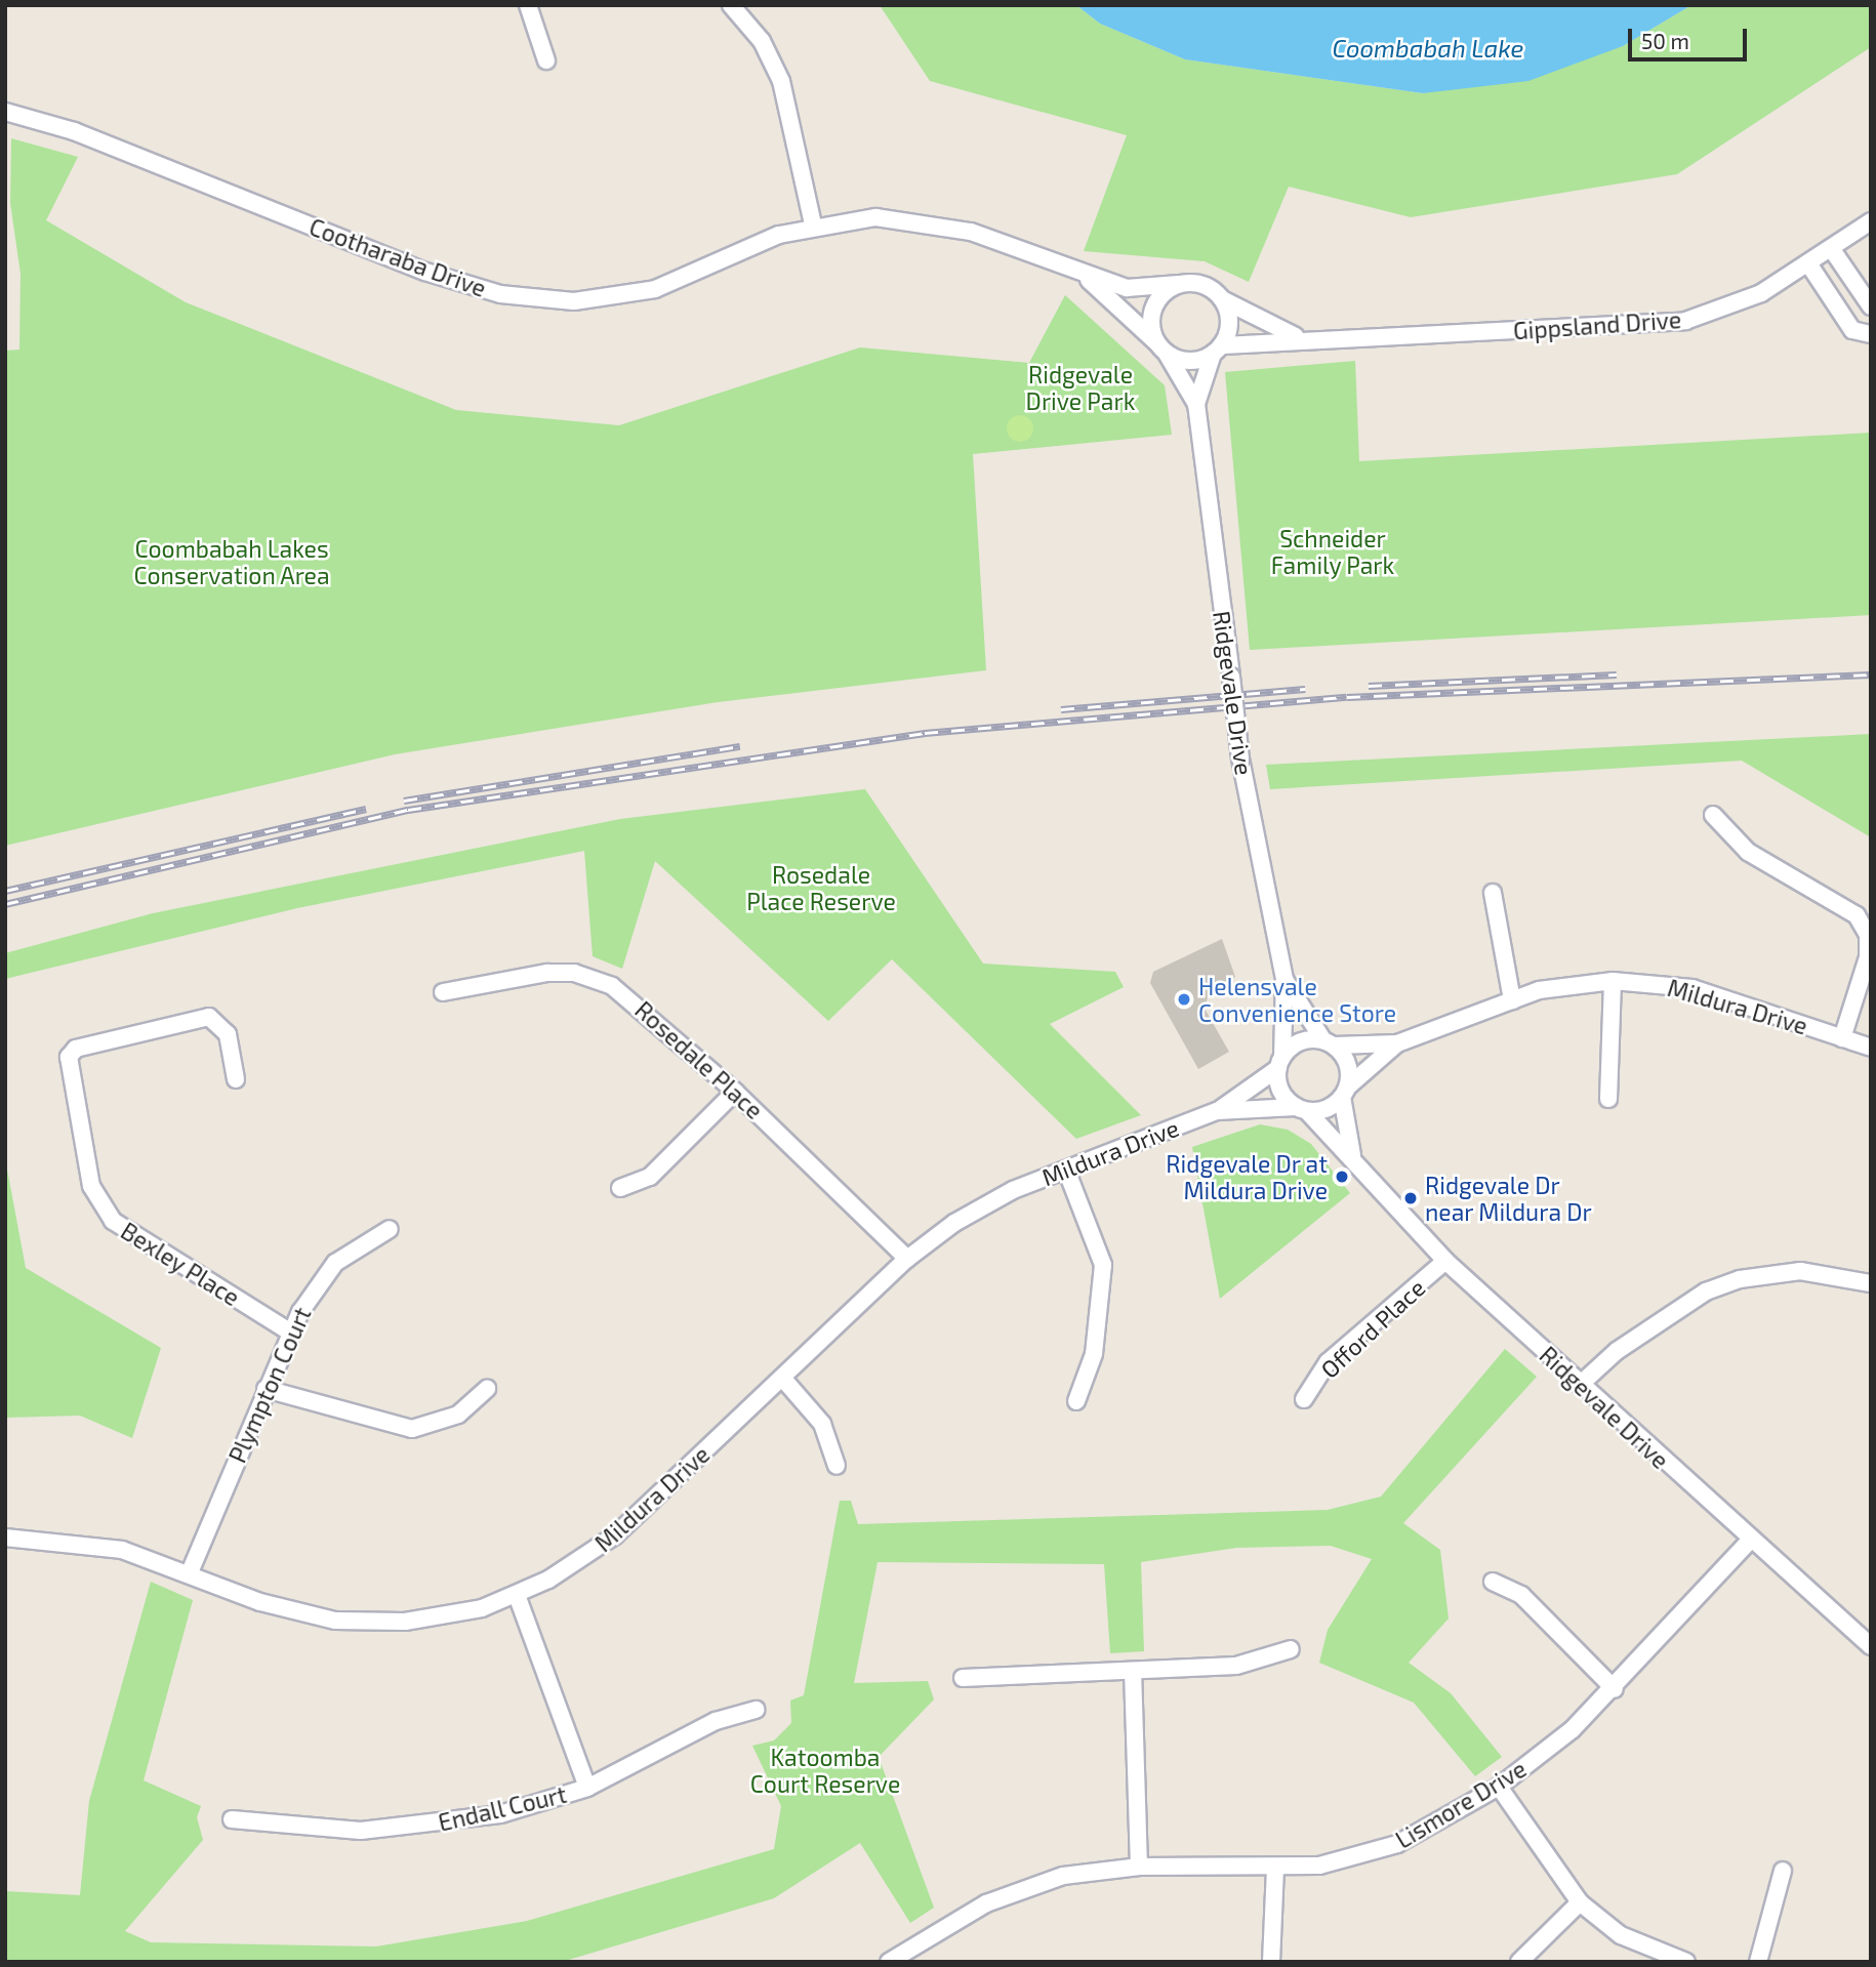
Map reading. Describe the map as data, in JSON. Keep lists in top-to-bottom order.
{
  "streets": {
    "street": [
      "Cootharaba Drive",
      "Gippsland Drive",
      "Ridgevale Drive",
      "Mildura Drive",
      "Rosedale Place",
      "Bexley Place",
      "Offord Place",
      "Plympton Court",
      "Lismore Drive",
      "Endall Court"
    ]
  },
  "crossings": [
    ["Cootharaba Drive", "Gippsland Drive"],
    ["Cootharaba Drive", "Ridgevale Drive"],
    ["Gippsland Drive", "Ridgevale Drive"],
    ["Ridgevale Drive", "Mildura Drive"],
    ["Ridgevale Drive", "Offord Place"],
    ["Ridgevale Drive", "Lismore Drive"],
    ["Mildura Drive", "Rosedale Place"],
    ["Mildura Drive", "Plympton Court"],
    ["Bexley Place", "Plympton Court"]
  ],
  "water": ["Coombabah Lake"],
  "parks": [
    "Ridgevale Drive Park",
    "Schneider Family Park",
    "Coombabah Lakes Conservation Area",
    "Rosedale Place Reserve",
    "Katoomba Court Reserve"
  ],
  "places": ["Helensvale Convenience Store", "Ridgevale Dr at Mildura Drive", "Ridgevale Dr near Mildura Dr"],
  "scale_bar": "50 m"
}
